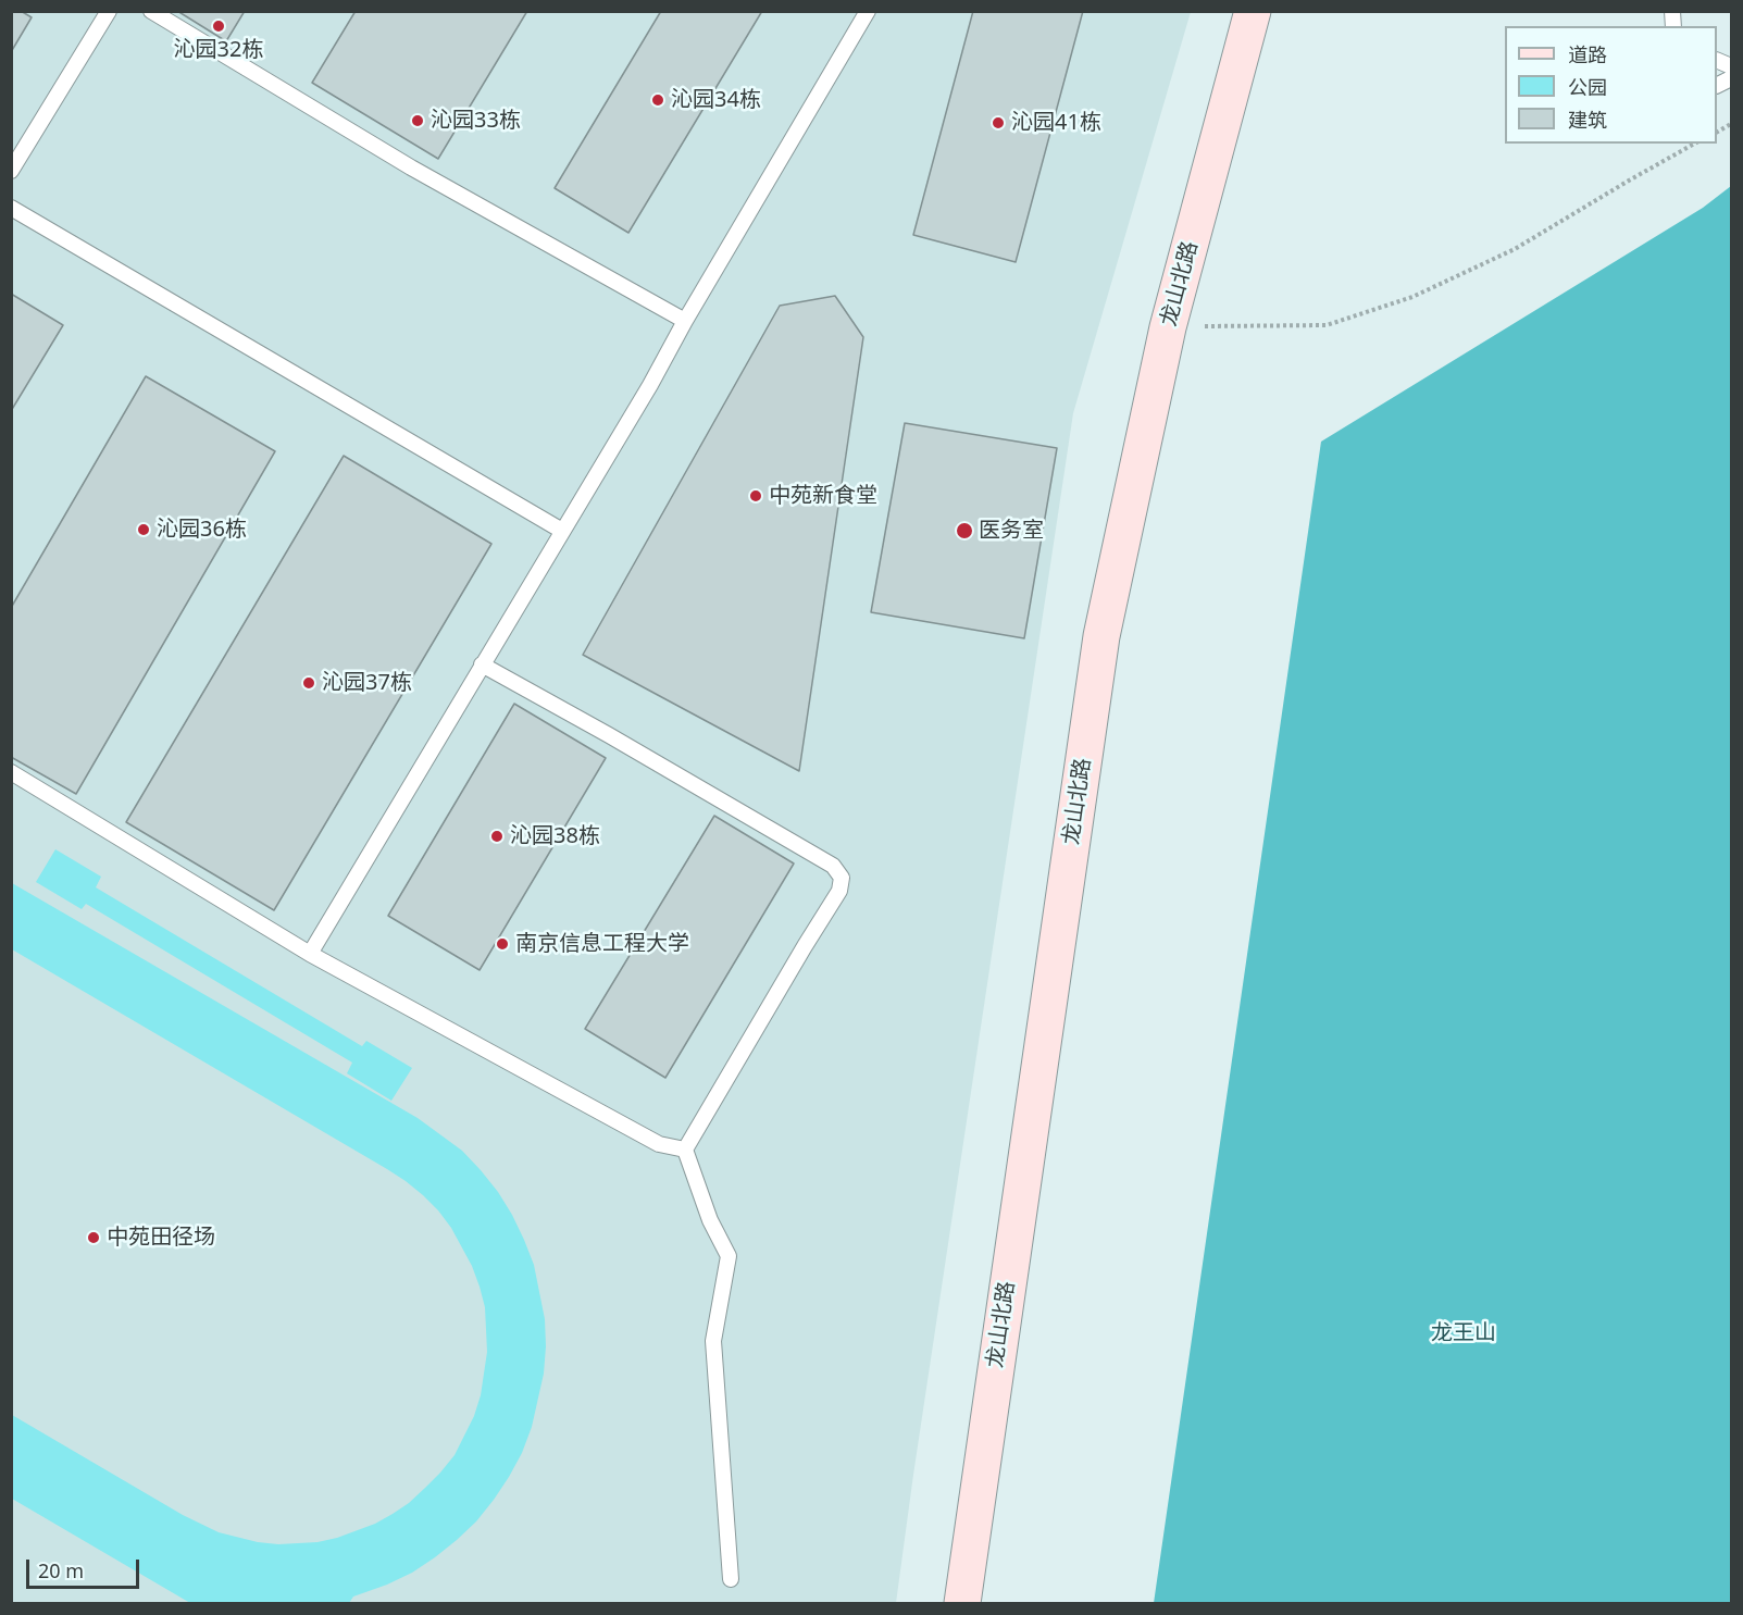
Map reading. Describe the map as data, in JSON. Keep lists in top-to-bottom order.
{
  "streets": {
    "street": ["龙山北路"]
  },
  "parks": ["龙王山"],
  "places": [
    "沁园32栋",
    "沁园34栋",
    "沁园33栋",
    "沁园41栋",
    "中苑新食堂",
    "沁园36栋",
    "医务室",
    "沁园37栋",
    "沁园38栋",
    "南京信息工程大学",
    "中苑田径场"
  ],
  "legend": ["道路", "公园", "建筑"],
  "scale_bar": "20 m"
}
